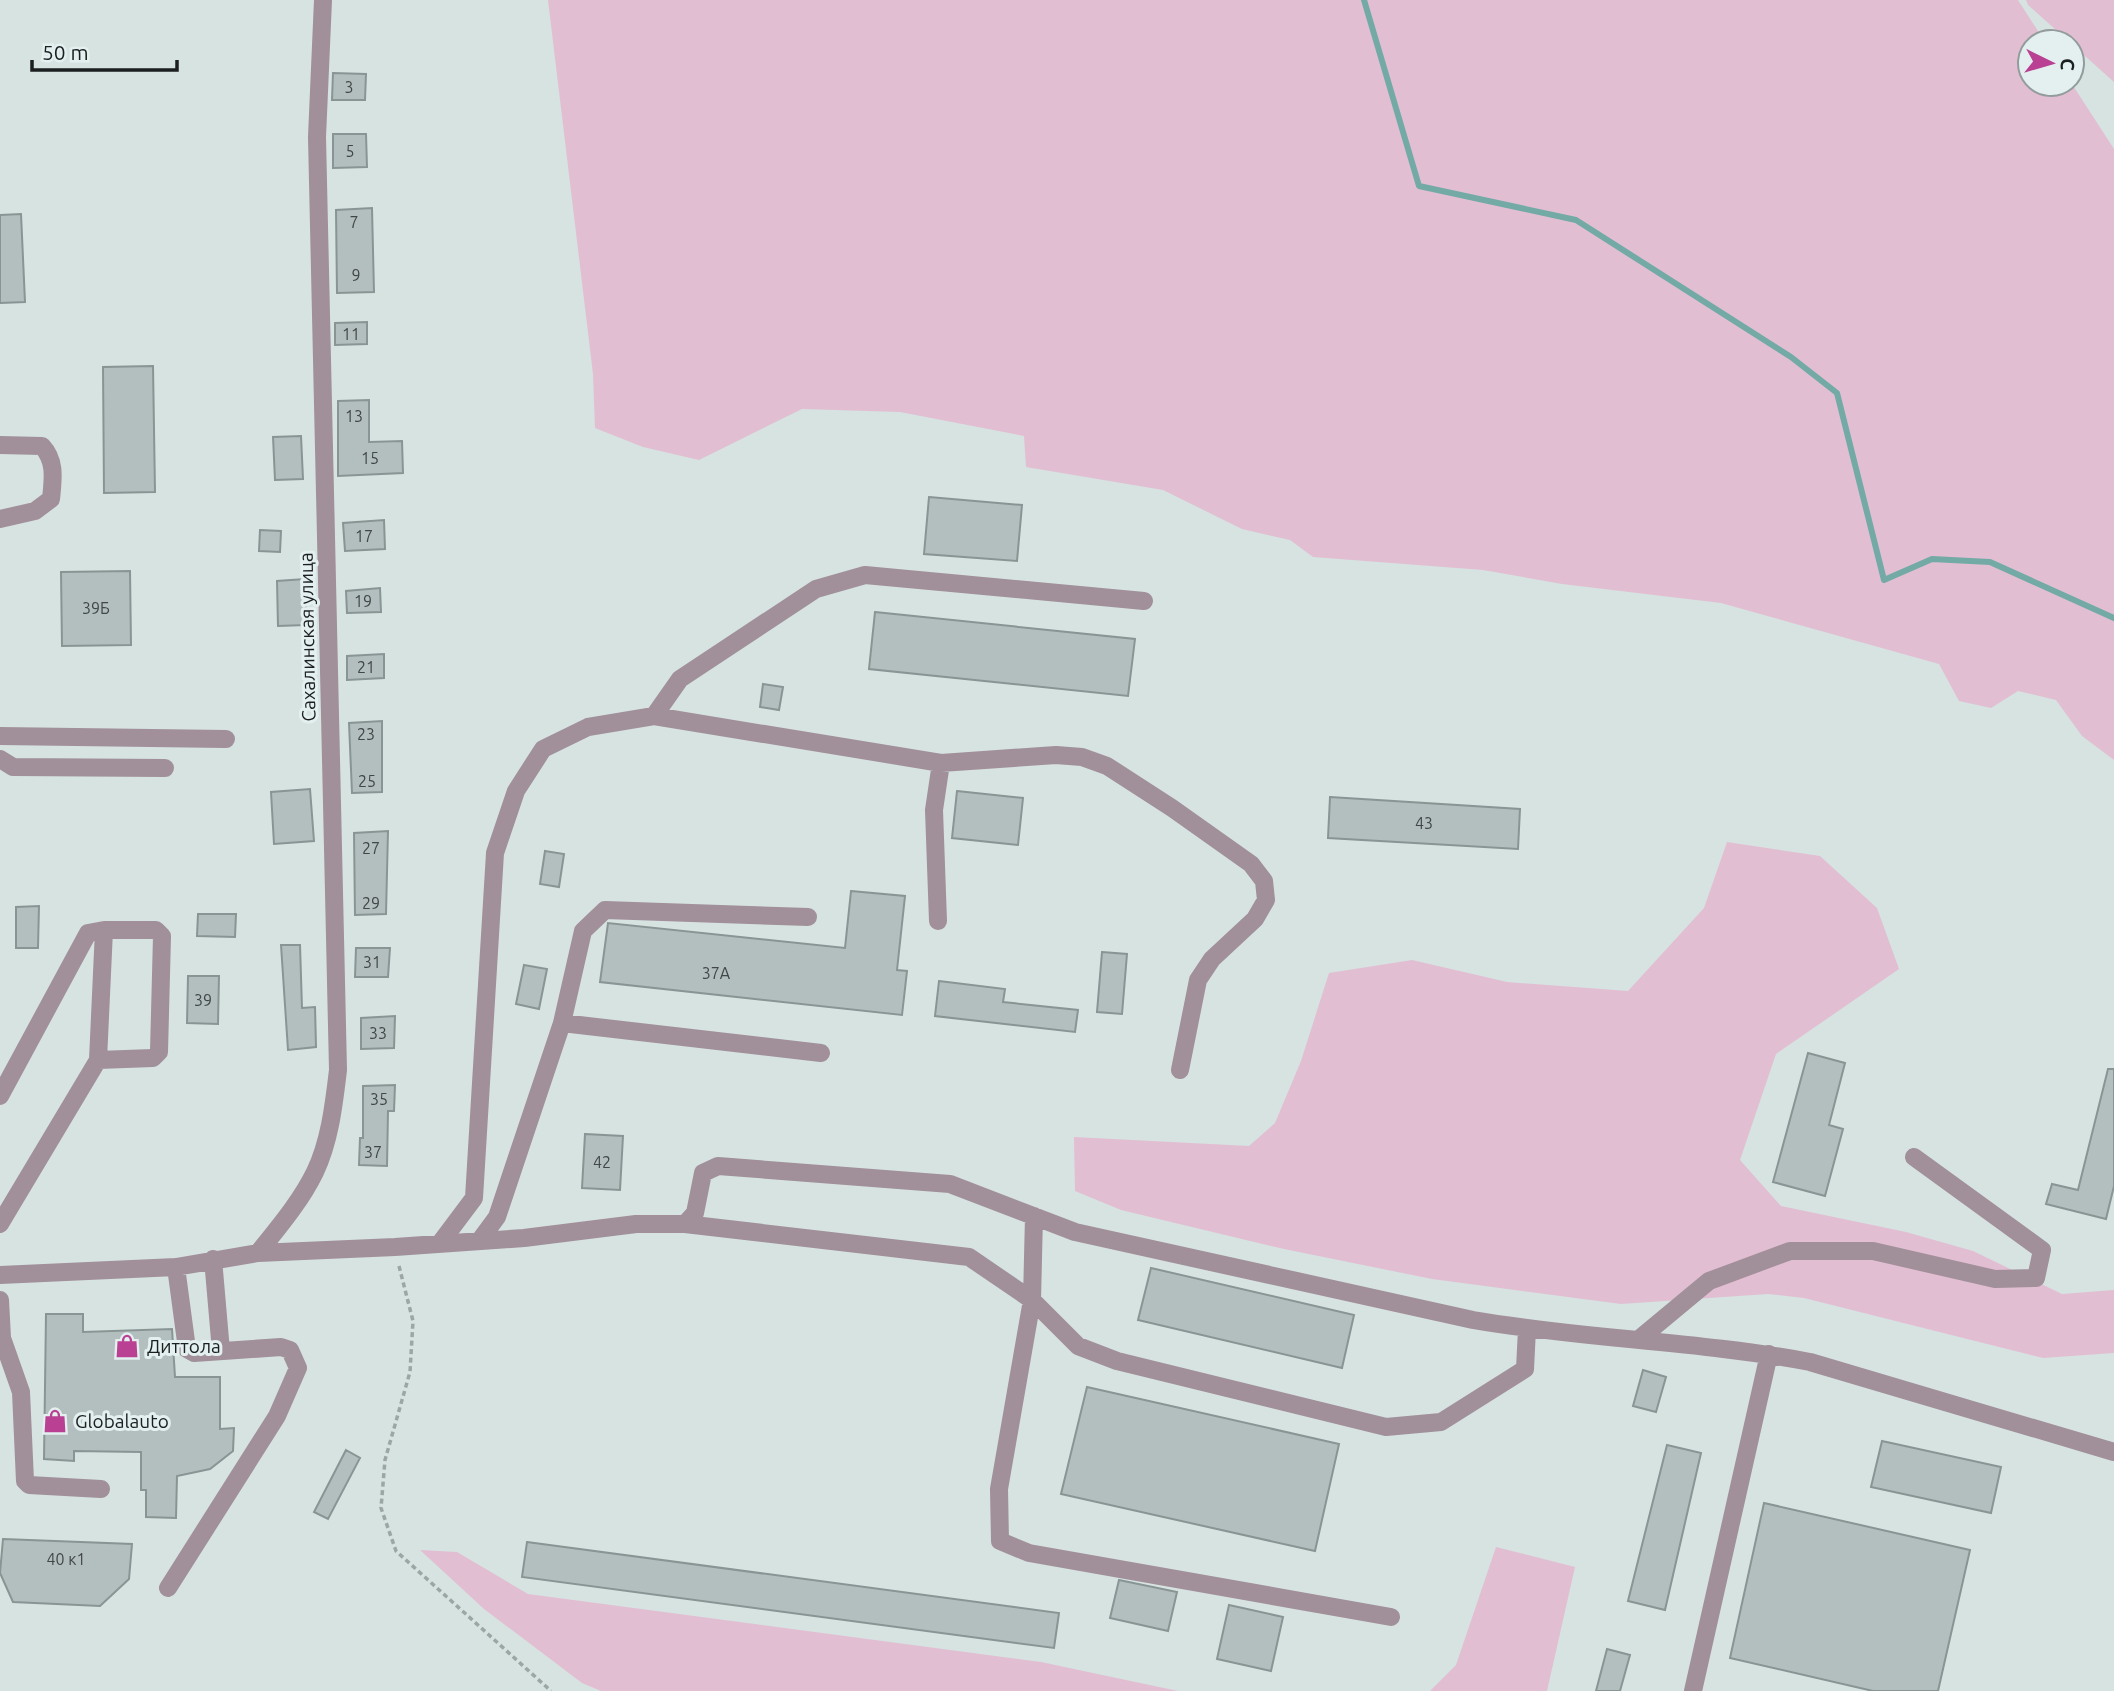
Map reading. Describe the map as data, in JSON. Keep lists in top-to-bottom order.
{
  "streets": {
    "street": ["Сахалинская улица"]
  },
  "places": {
    "shop": ["Диттола", "Globalauto"]
  },
  "house_numbers": [
    "3",
    "5",
    "7",
    "9",
    "11",
    "13",
    "15",
    "17",
    "19",
    "39Б",
    "21",
    "23",
    "25",
    "43",
    "27",
    "29",
    "31",
    "37А",
    "39",
    "33",
    "35",
    "37",
    "42",
    "40 к1"
  ],
  "scale_bar": "50 m",
  "north": "right"
}
